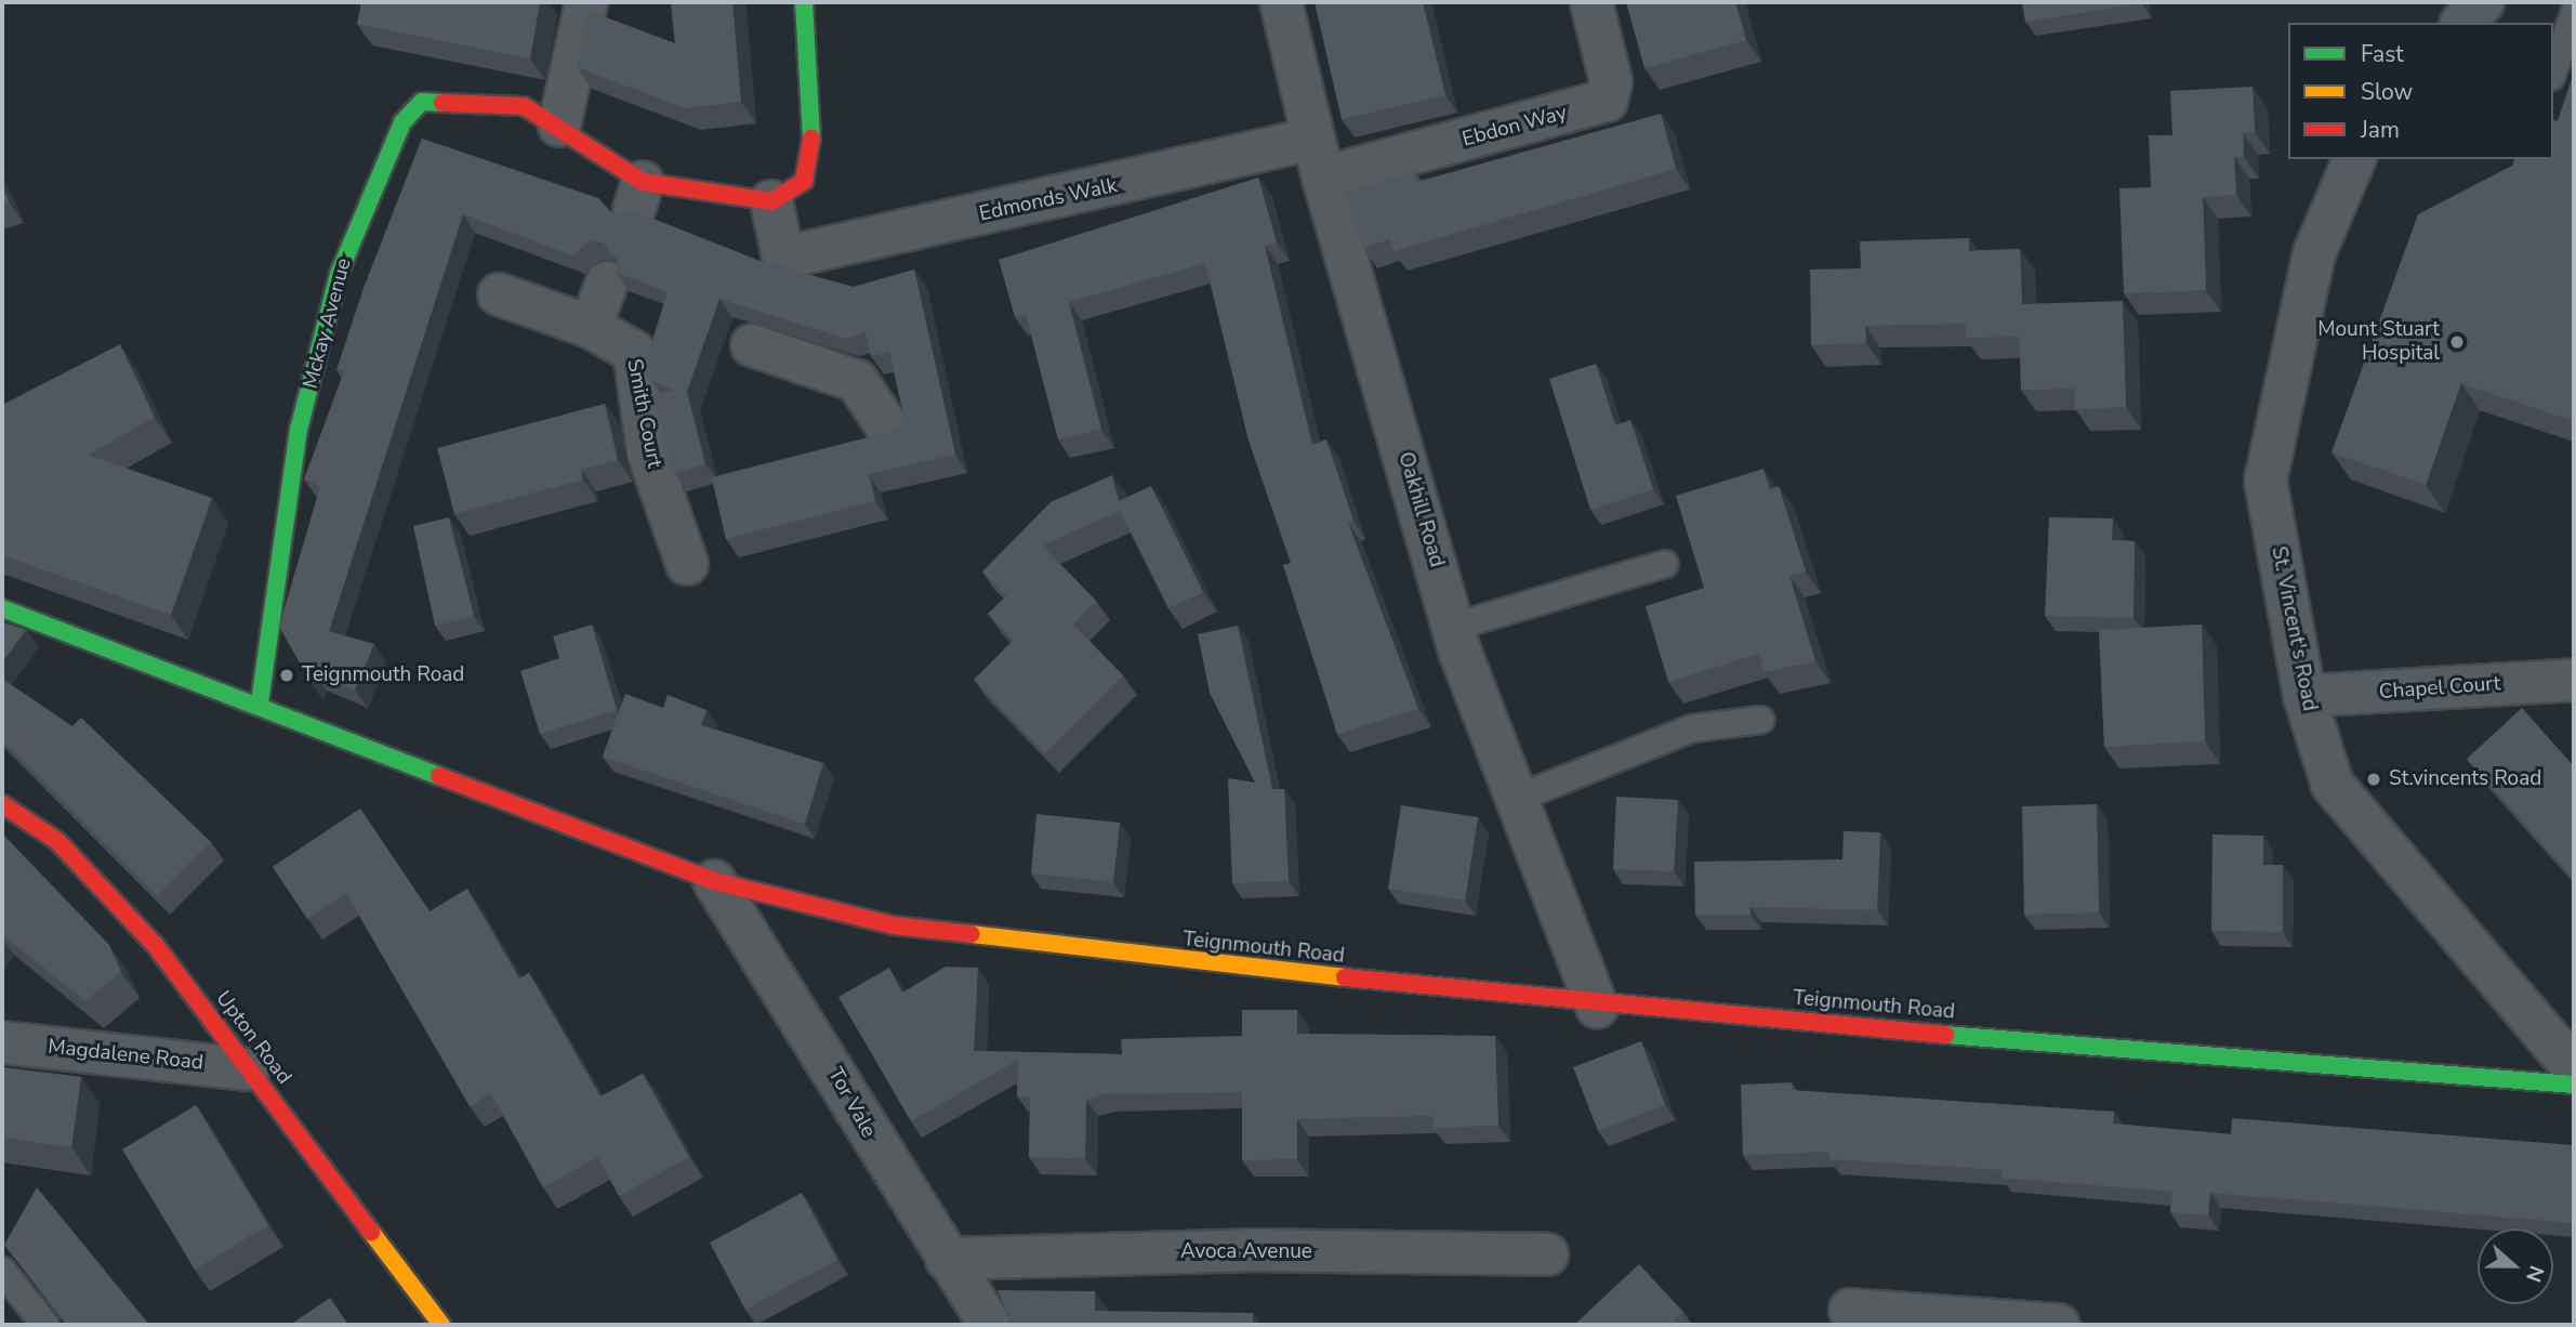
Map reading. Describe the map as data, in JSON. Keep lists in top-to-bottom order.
{
  "streets": {
    "street": [
      "Ebdon Way",
      "Edmonds Walk",
      "Mckay Avenue",
      "Smith Court",
      "Oakhill Road",
      "St. Vincent's Road",
      "Chapel Court",
      "Teignmouth Road",
      "Upton Road",
      "Magdalene Road",
      "Tor Vale",
      "Avoca Avenue"
    ]
  },
  "crossings": [
    ["Ebdon Way", "Edmonds Walk"],
    ["Ebdon Way", "Oakhill Road"],
    ["Edmonds Walk", "Mckay Avenue"],
    ["Edmonds Walk", "Oakhill Road"],
    ["Mckay Avenue", "Teignmouth Road"],
    ["Oakhill Road", "Teignmouth Road"],
    ["St. Vincent's Road", "Chapel Court"],
    ["Teignmouth Road", "Tor Vale"],
    ["Upton Road", "Magdalene Road"],
    ["Tor Vale", "Avoca Avenue"]
  ],
  "places": ["Mount Stuart Hospital", "Teignmouth Road", "St.vincents Road"],
  "legend": ["Fast", "Slow", "Jam"],
  "north": "right"
}
